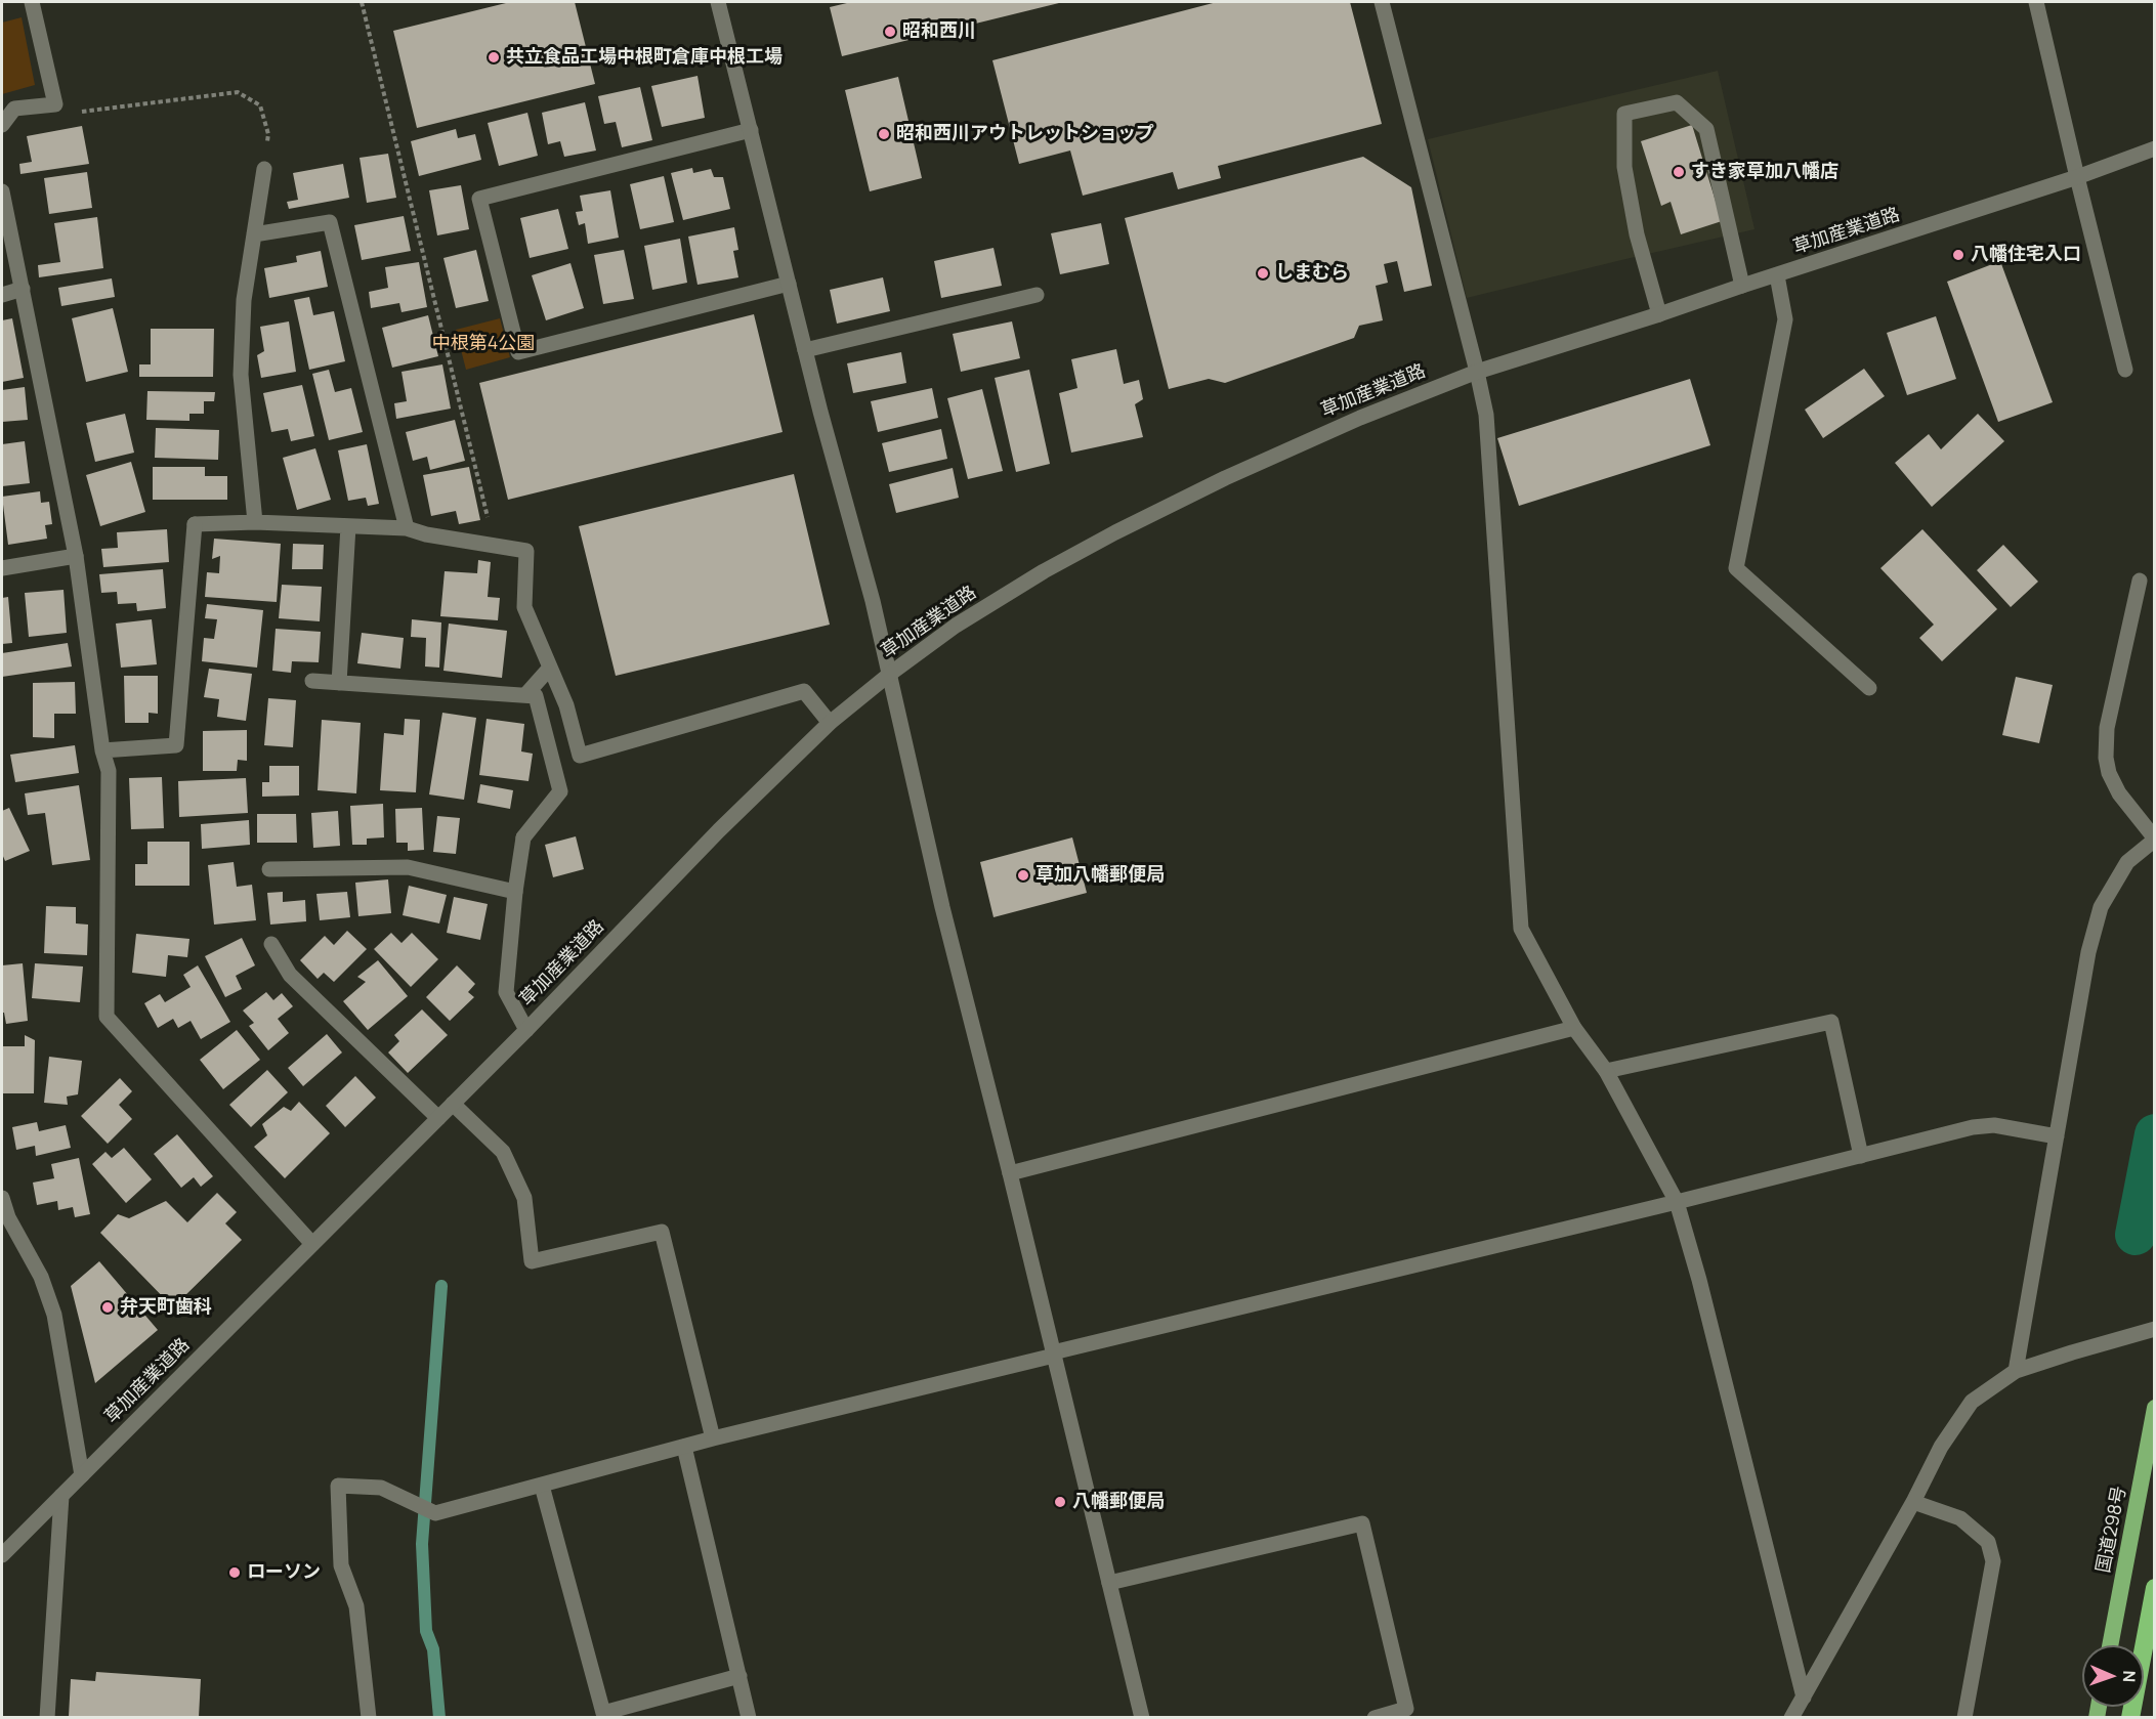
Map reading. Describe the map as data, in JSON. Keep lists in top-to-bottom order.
{
  "streets": {
    "highway": ["国道298号"],
    "street": ["草加産業道路"]
  },
  "parks": ["中根第4公園"],
  "places": [
    "昭和西川",
    "共立食品工場中根町倉庫中根工場",
    "昭和西川アウトレットショップ",
    "すき家草加八幡店",
    "八幡住宅入口",
    "しまむら",
    "草加八幡郵便局",
    "弁天町歯科",
    "八幡郵便局",
    "ローソン"
  ],
  "north": "right"
}
